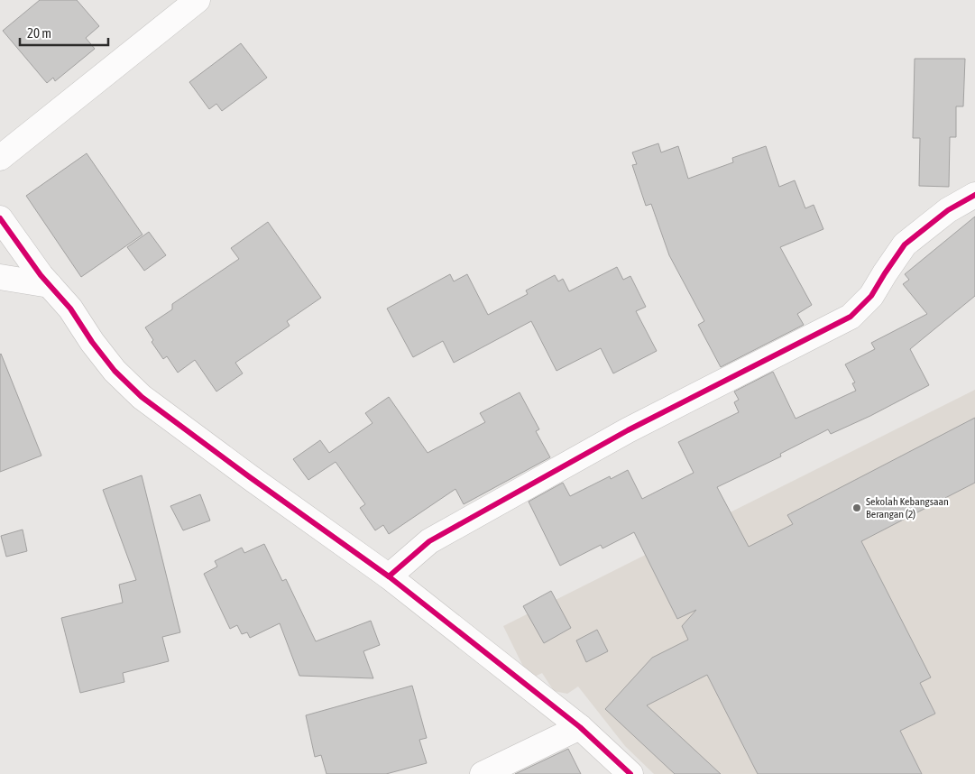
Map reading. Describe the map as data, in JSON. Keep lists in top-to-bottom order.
{
  "places": ["Sekolah Kebangsaan Berangan (2)"],
  "scale_bar": "20 m"
}
